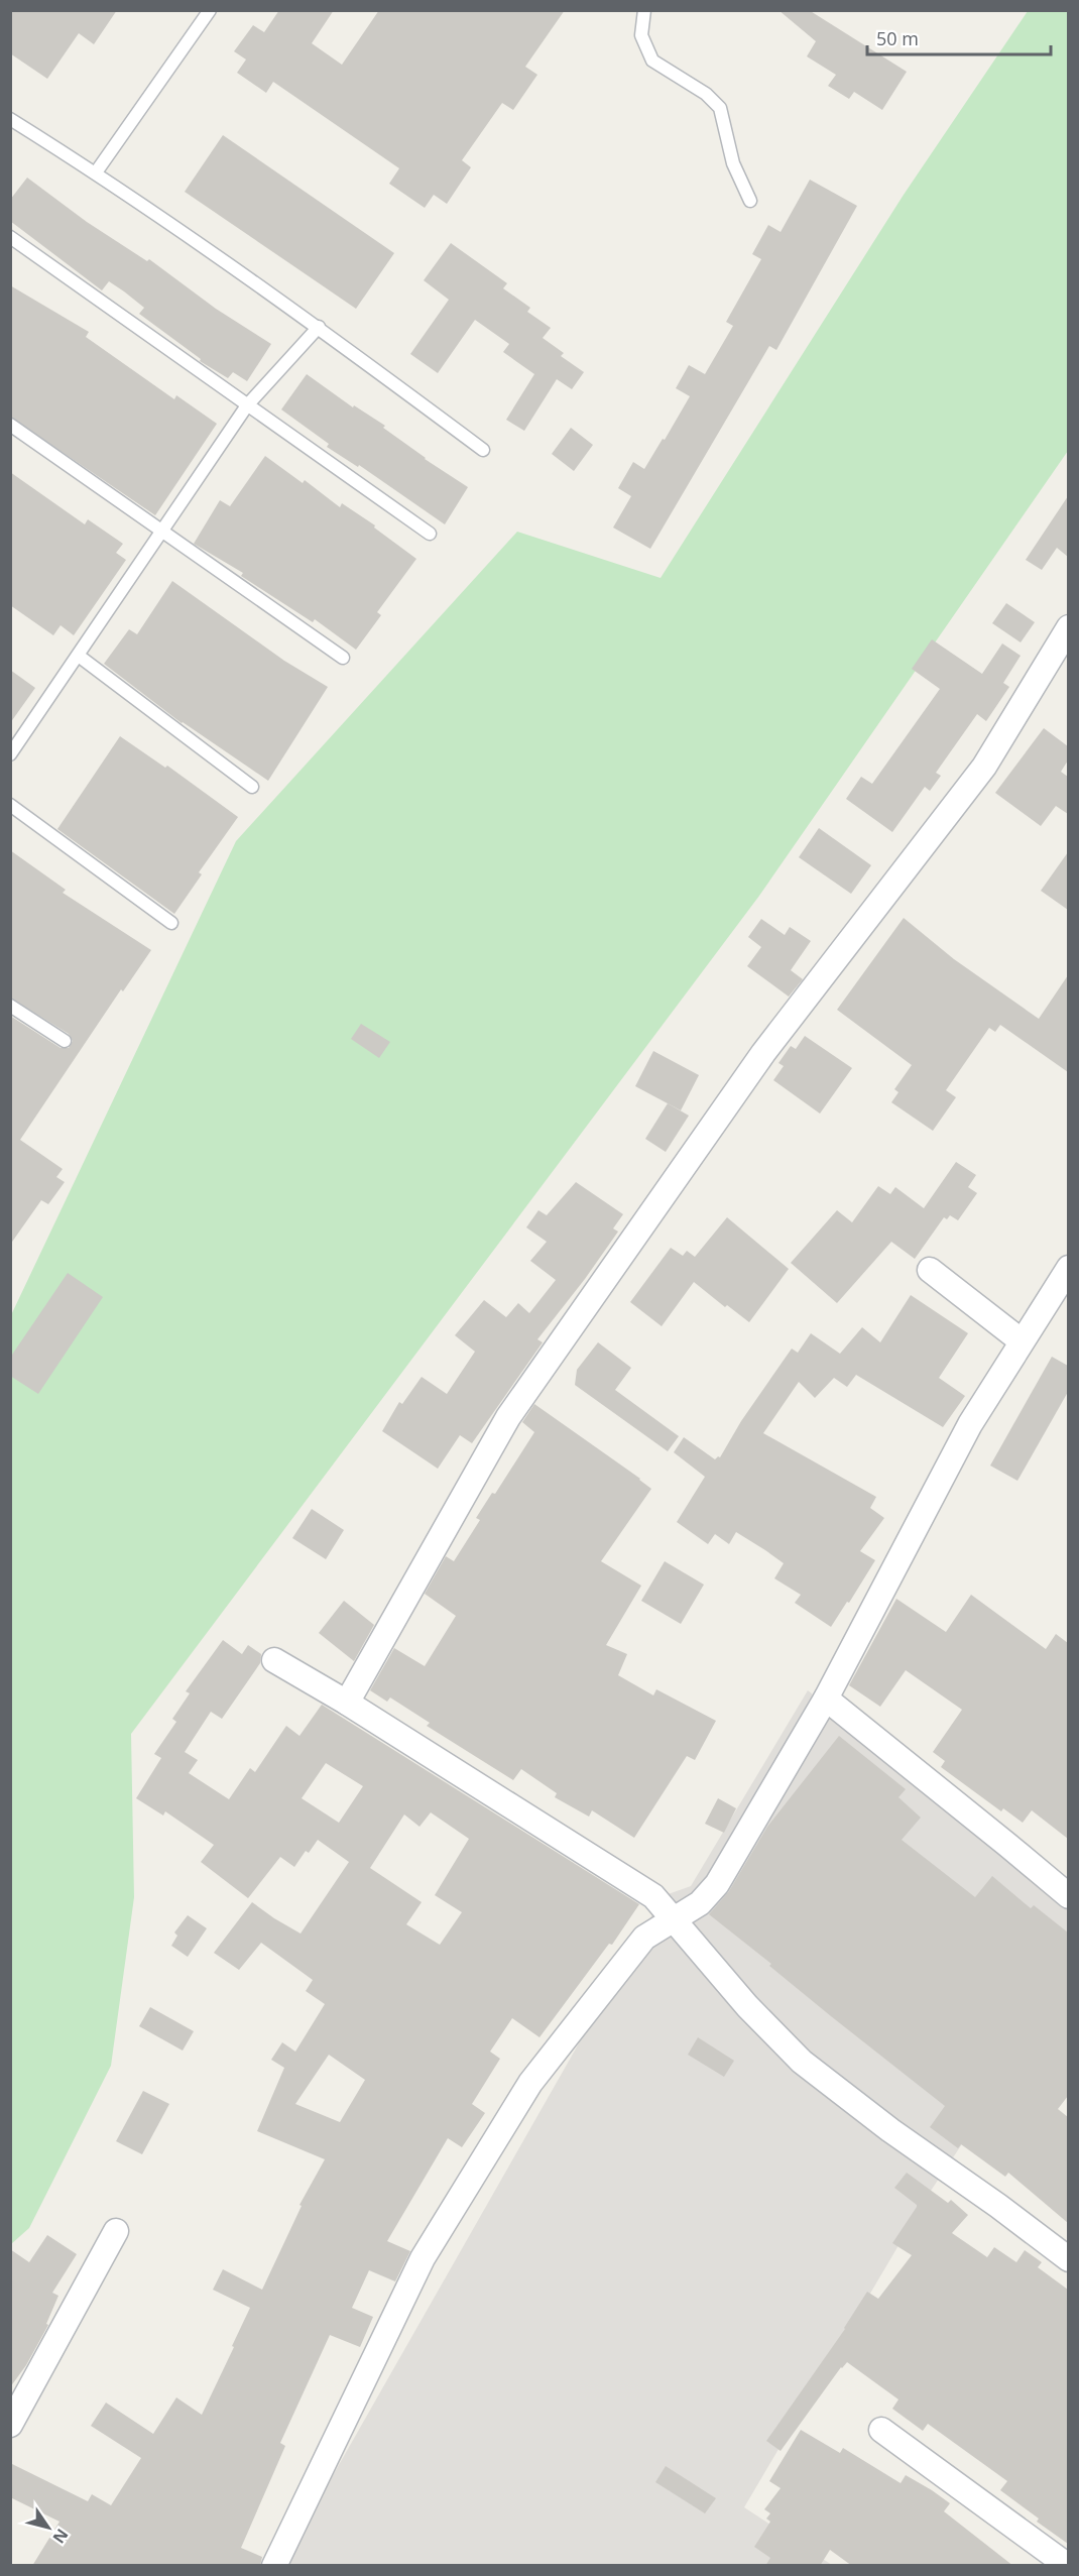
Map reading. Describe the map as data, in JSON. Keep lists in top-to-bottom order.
{
  "scale_bar": "50 m",
  "north": "bottom right"
}
